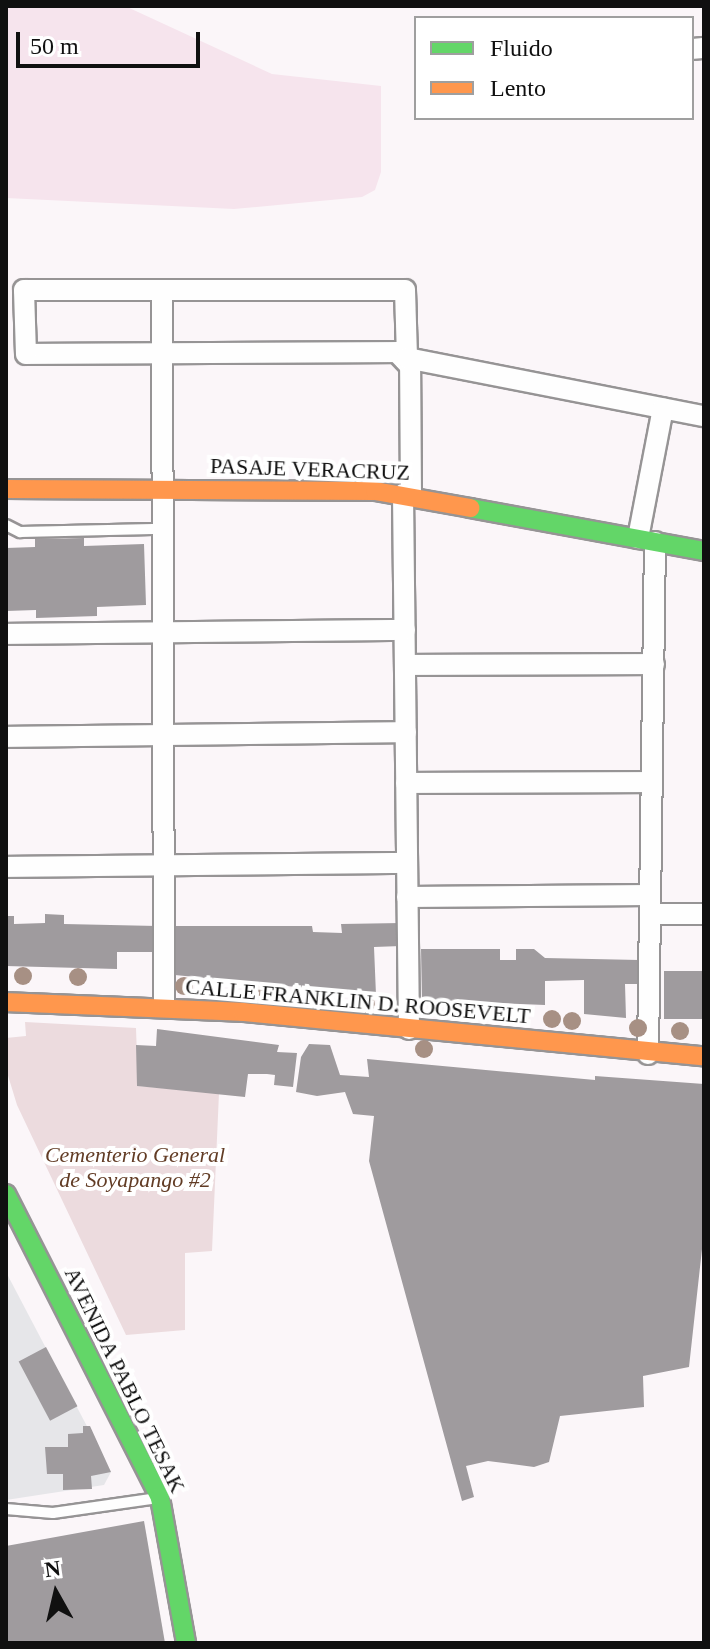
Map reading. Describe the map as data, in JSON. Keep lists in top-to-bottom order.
{
  "streets": {
    "street": ["PASAJE VERACRUZ", "CALLE FRANKLIN D. ROOSEVELT", "AVENIDA PABLO TESAK"]
  },
  "parks": ["Cementerio General de Soyapango #2"],
  "legend": ["Fluido", "Lento"],
  "scale_bar": "50 m",
  "north": "top"
}
